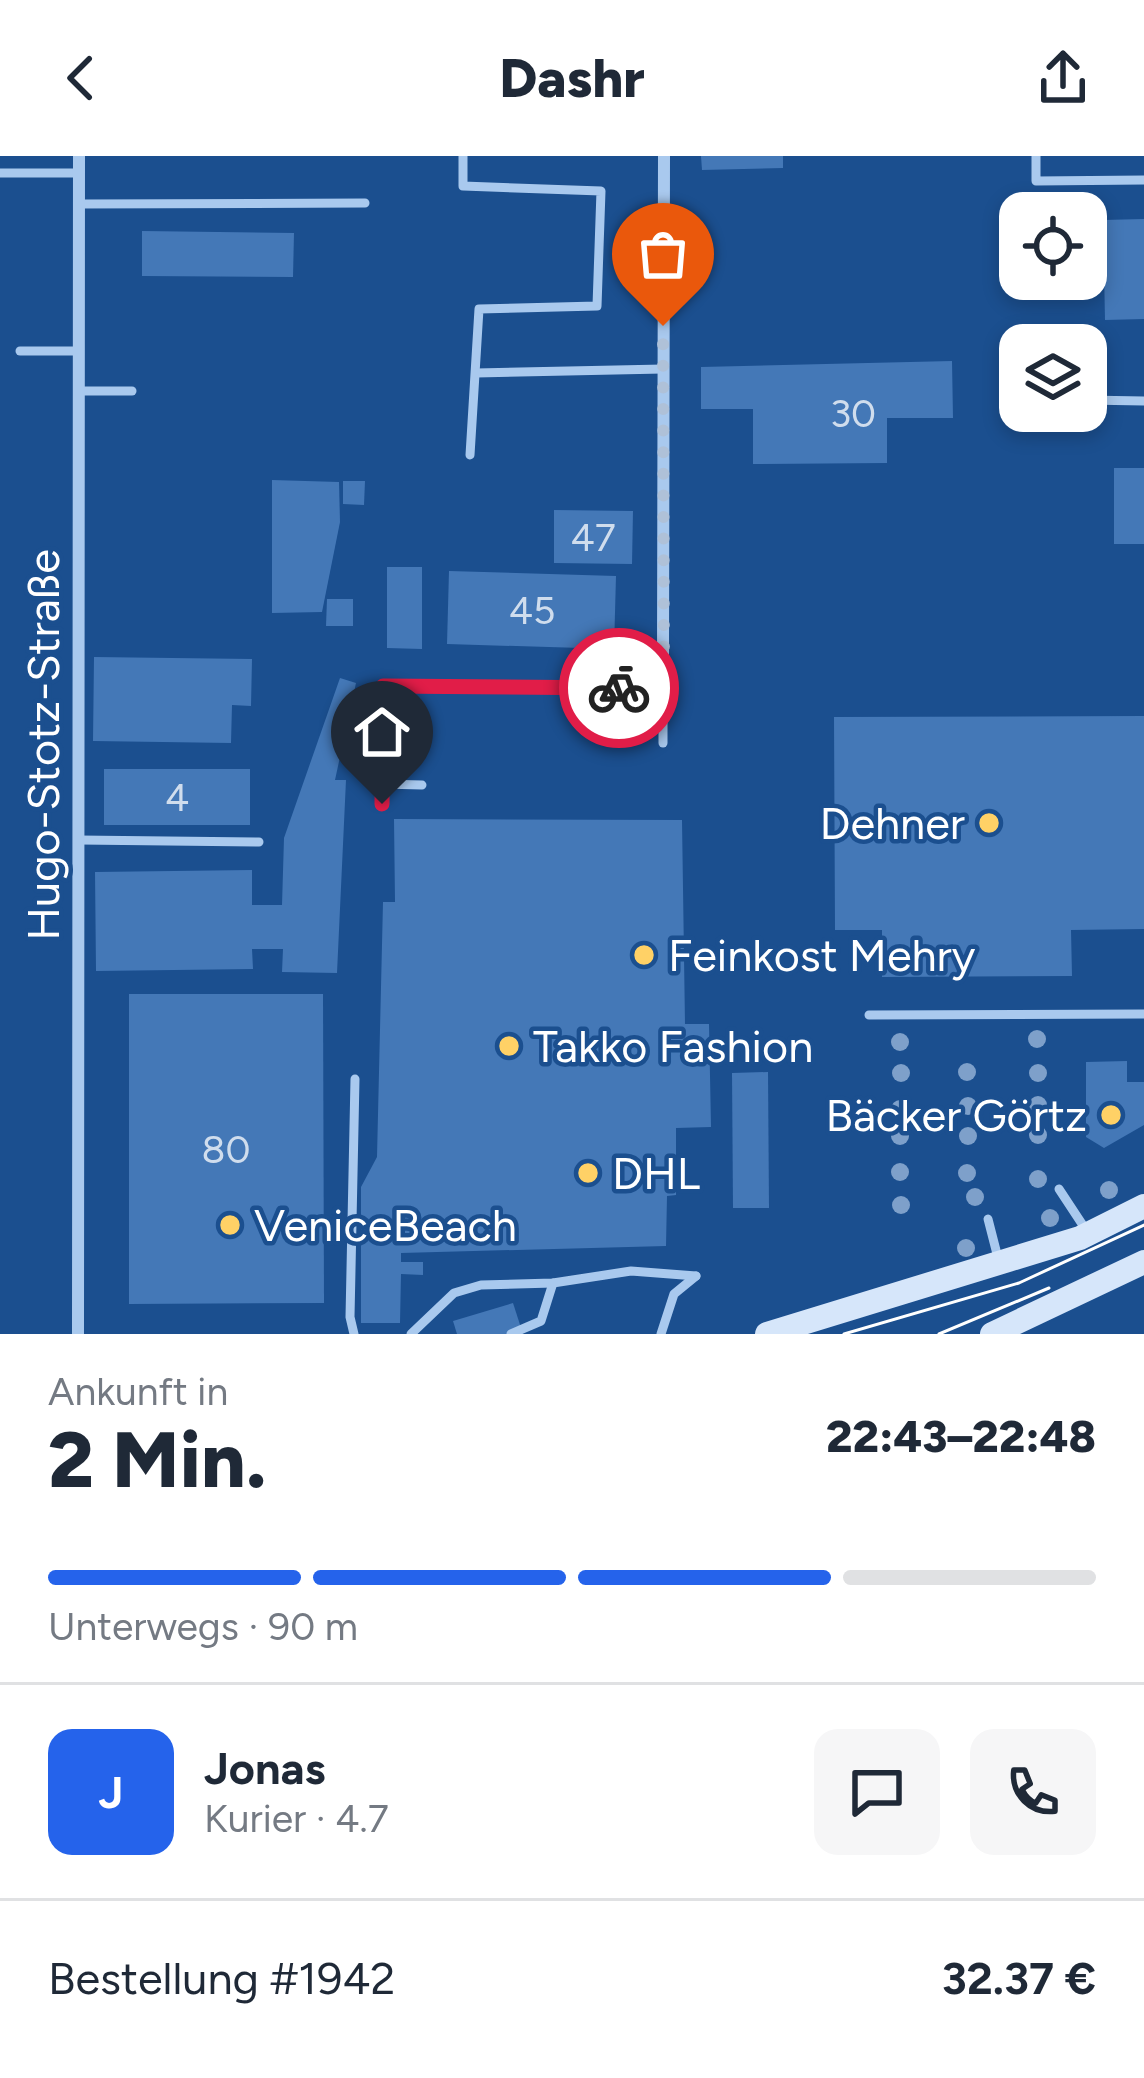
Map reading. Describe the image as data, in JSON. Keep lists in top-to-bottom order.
{
  "streets": {
    "street": ["Hugo-Stotz-Straße"]
  },
  "places": [
    "Dehner",
    "Feinkost Mehry",
    "Takko Fashion",
    "Bäcker Görtz",
    "DHL",
    "VeniceBeach"
  ],
  "house_numbers": [
    "30",
    "47",
    "45",
    "4",
    "80"
  ],
  "page": {
    "header": "Dashr",
    "heading": ["2 Min.", "Ankunft in", "22:43–22:48"],
    "panel": [
      "Jonas",
      "Kurier · 4.7",
      "Bestellung #1942",
      "32.37 €"
    ],
    "bar": "Unterwegs · 90 m",
    "round": "J"
  }
}
